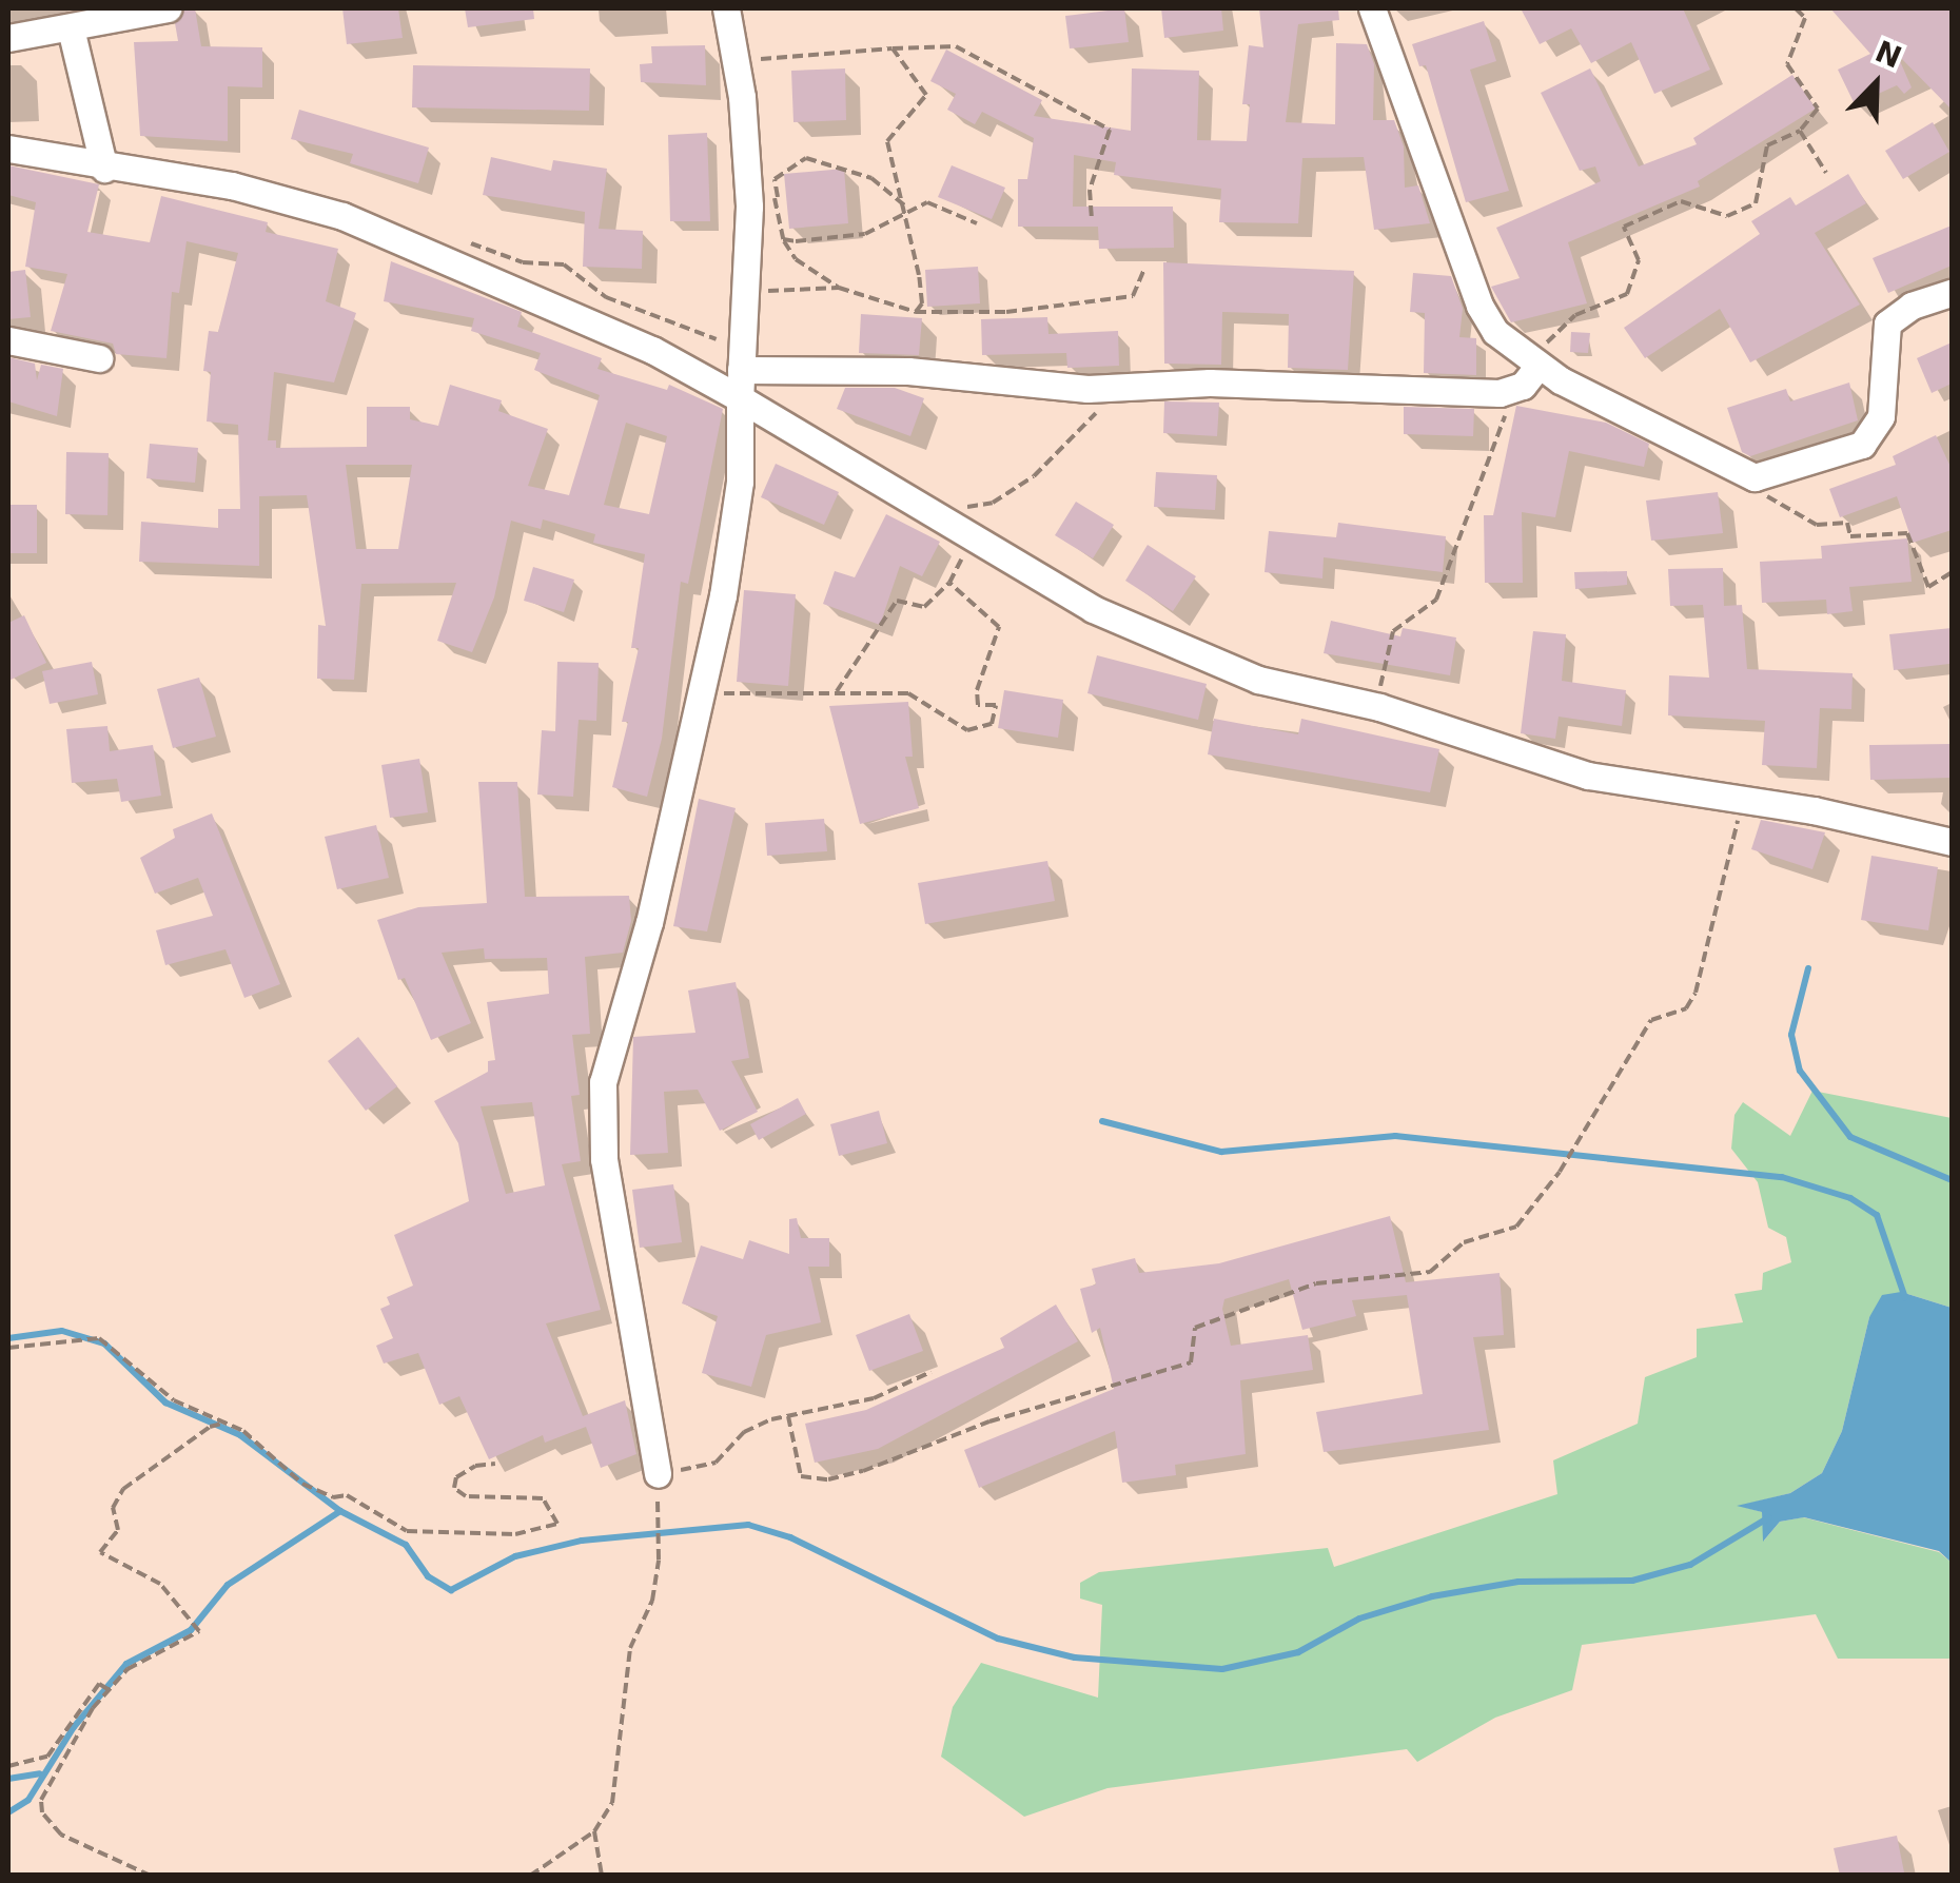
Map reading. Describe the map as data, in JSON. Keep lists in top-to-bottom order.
{
  "north": "top right"
}
